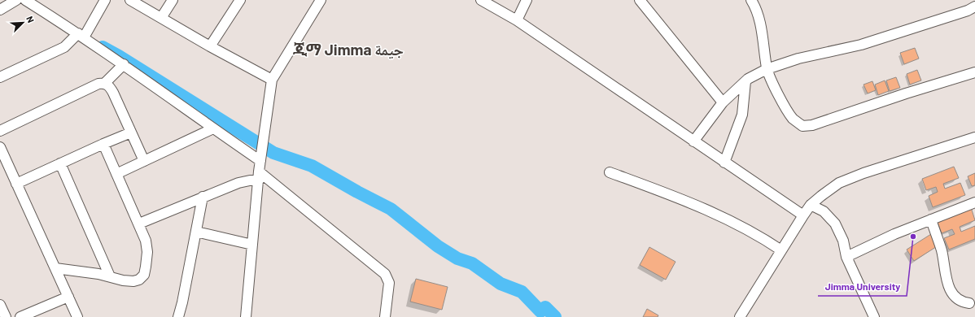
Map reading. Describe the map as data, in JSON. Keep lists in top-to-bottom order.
{
  "districts": ["ጂማ Jimma جيمة"],
  "places": ["Jimma University"],
  "north": "top right"
}
